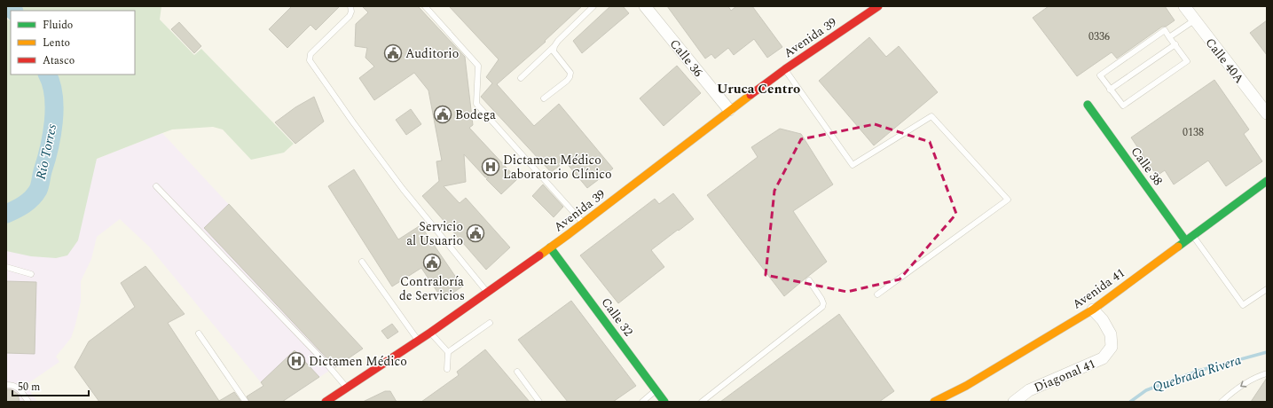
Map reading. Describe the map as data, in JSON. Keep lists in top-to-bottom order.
{
  "streets": {
    "street": [
      "Avenida 39",
      "Calle 36",
      "Calle 40A",
      "Calle 38",
      "Avenida 41",
      "Calle 32",
      "Diagonal 41"
    ]
  },
  "crossings": [
    ["Avenida 39", "Calle 36"],
    ["Avenida 39", "Calle 32"],
    ["Calle 38", "Avenida 41"],
    ["Avenida 41", "Diagonal 41"]
  ],
  "districts": ["Uruca Centro"],
  "water": ["Río Torres", "Quebrada Rivera"],
  "places": {
    "public building": [
      "Auditorio",
      "Bodega",
      "Servicio al Usuario",
      "Contraloría de Servicios"
    ],
    "hospital": ["Dictamen Médico Laboratorio Clínico", "Dictamen Médico"]
  },
  "house_numbers": ["0336", "0138"],
  "legend": ["Fluido", "Lento", "Atasco"],
  "scale_bar": "50 m"
}
